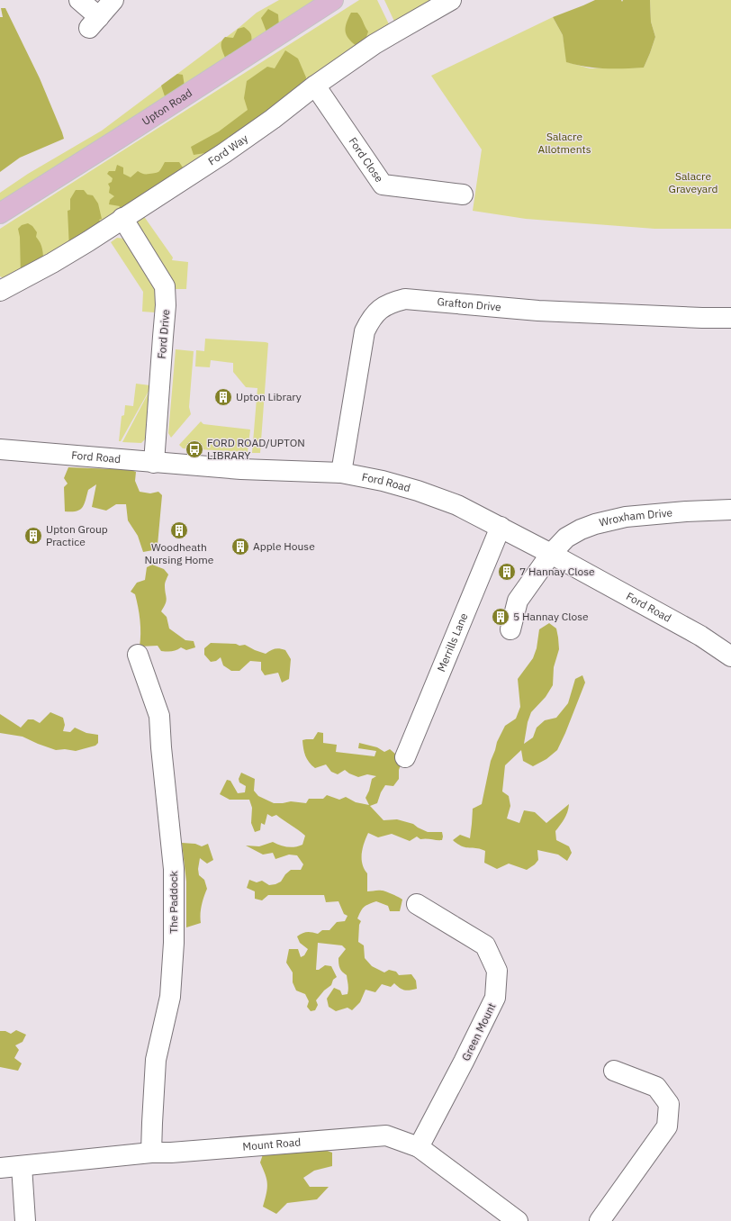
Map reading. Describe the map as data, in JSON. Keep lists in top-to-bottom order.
{
  "streets": {
    "main road": ["Upton Road"],
    "street": [
      "Ford Way",
      "Ford Close",
      "Grafton Drive",
      "Ford Drive",
      "Ford Road",
      "Wroxham Drive",
      "Merrills Lane",
      "The Paddock",
      "Green Mount",
      "Mount Road"
    ]
  },
  "crossings": [
    ["Ford Way", "Ford Close"],
    ["Ford Way", "Ford Drive"],
    ["Grafton Drive", "Ford Road"],
    ["Ford Drive", "Ford Road"],
    ["Ford Road", "Wroxham Drive"],
    ["Ford Road", "Merrills Lane"],
    ["The Paddock", "Mount Road"],
    ["Green Mount", "Mount Road"]
  ],
  "parks": ["Salacre Allotments", "Salacre Graveyard"],
  "places": {
    "building": [
      "Upton Library",
      "Woodheath Nursing Home",
      "Upton Group Practice",
      "Apple House",
      "7 Hannay Close",
      "5 Hannay Close"
    ],
    "bus stop": ["FORD ROAD/UPTON LIBRARY"]
  }
}
